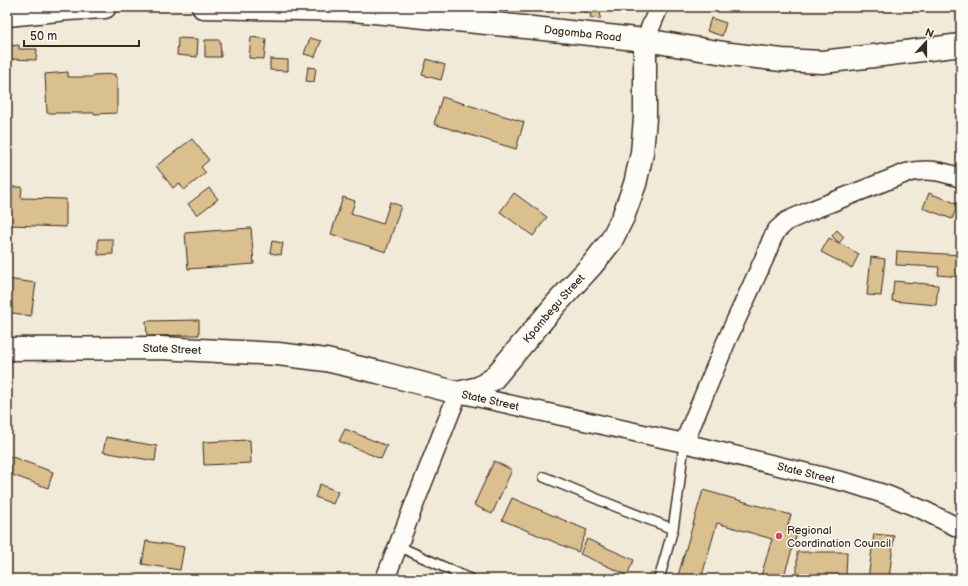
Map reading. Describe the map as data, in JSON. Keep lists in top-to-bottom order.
{
  "streets": {
    "street": ["Dagomba Road", "Kpambegu Street", "State Street"]
  },
  "crossings": [
    ["Dagomba Road", "Kpambegu Street"],
    ["Kpambegu Street", "State Street"]
  ],
  "places": ["Regional Coordination Council"],
  "scale_bar": "50 m",
  "north": "top"
}
